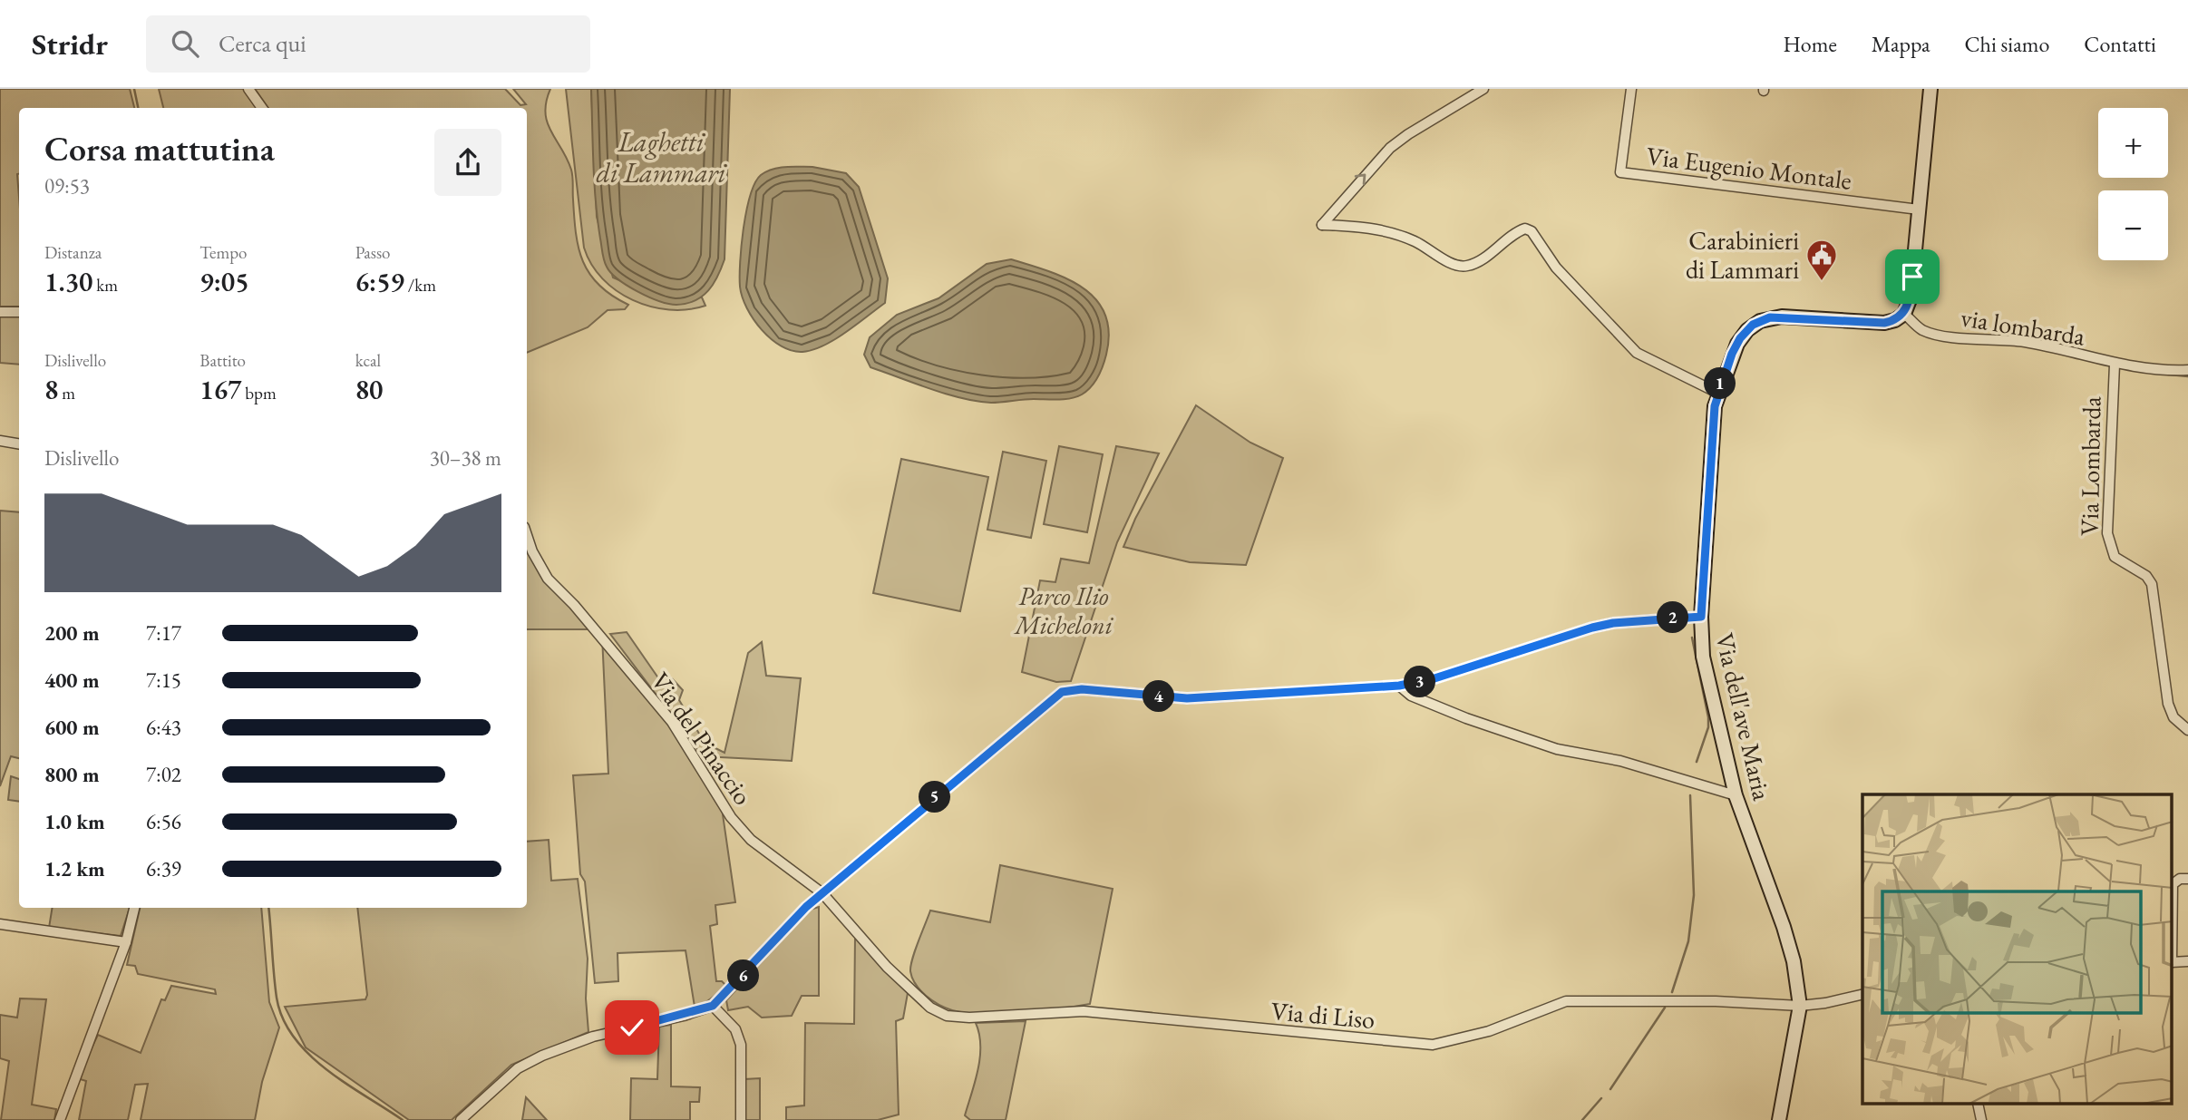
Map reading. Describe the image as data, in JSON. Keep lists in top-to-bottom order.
{
  "streets": {
    "street": [
      "Via Eugenio Montale",
      "via lombarda",
      "Via Lombarda",
      "Via dell'ave Maria",
      "Via del Pinaccio",
      "Via di Liso"
    ]
  },
  "crossings": [
    ["via lombarda", "Via Lombarda"],
    ["via lombarda", "Via dell'ave Maria"],
    ["Via dell'ave Maria", "Via di Liso"],
    ["Via del Pinaccio", "Via di Liso"]
  ],
  "water": ["Laghetti di Lammari"],
  "parks": ["Parco Ilio Micheloni"],
  "places": {
    "public building": ["Carabinieri di Lammari"]
  },
  "page": {
    "header": "Stridr",
    "search": "Cerca qui",
    "nav": [
      "Home",
      "Mappa",
      "Chi siamo",
      "Contatti"
    ],
    "map_buttons": ["+", "−"],
    "heading": ["Corsa mattutina", "09:53"],
    "stats": [
      ["Distanza", "1.30 km"],
      ["Tempo", "9:05"],
      ["Passo", "6:59 /km"],
      ["Dislivello", "8 m"],
      ["Battito", "167 bpm"],
      ["kcal", "80"]
    ],
    "pins": [
      "1",
      "2",
      "3",
      "4",
      "5",
      "6"
    ],
    "chart": ["Dislivello", "30–38 m"],
    "list": [
      {
        "name": "200 m",
        "note": "7:17"
      },
      {
        "name": "400 m",
        "note": "7:15"
      },
      {
        "name": "600 m",
        "note": "6:43"
      },
      {
        "name": "800 m",
        "note": "7:02"
      },
      {
        "name": "1.0 km",
        "note": "6:56"
      },
      {
        "name": "1.2 km",
        "note": "6:39"
      }
    ]
  }
}
